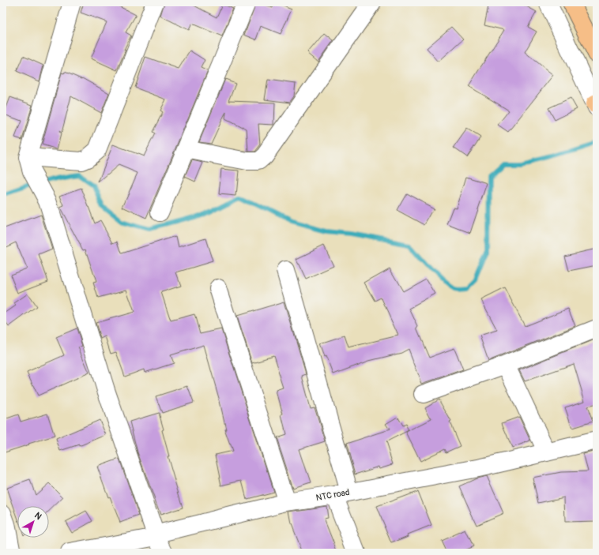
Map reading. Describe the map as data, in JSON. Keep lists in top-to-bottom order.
{
  "streets": {
    "street": ["NTC road"]
  },
  "north": "top right"
}
